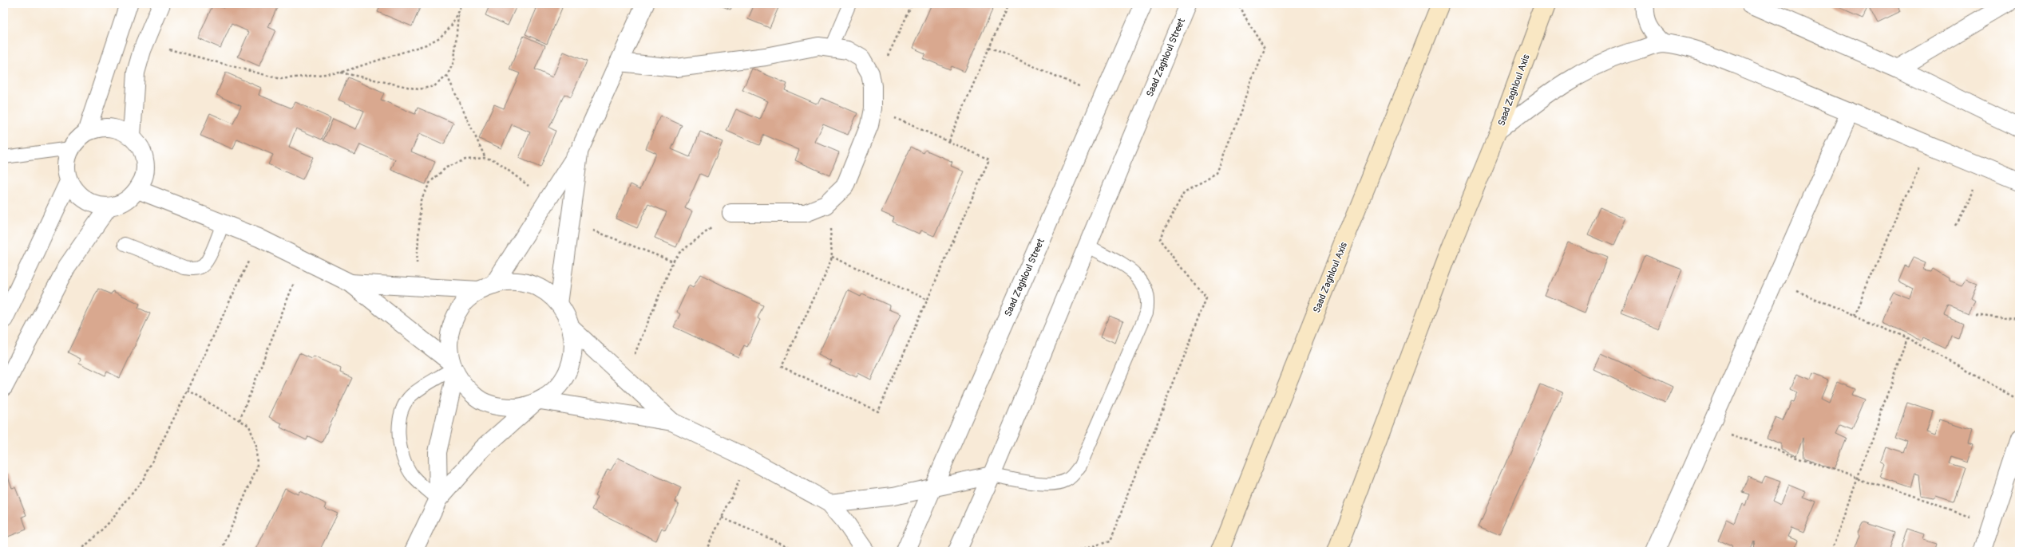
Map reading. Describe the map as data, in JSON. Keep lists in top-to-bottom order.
{
  "streets": {
    "main road": ["Saad Zaghloul Axis"],
    "street": ["Saad Zaghloul Street"]
  }
}
